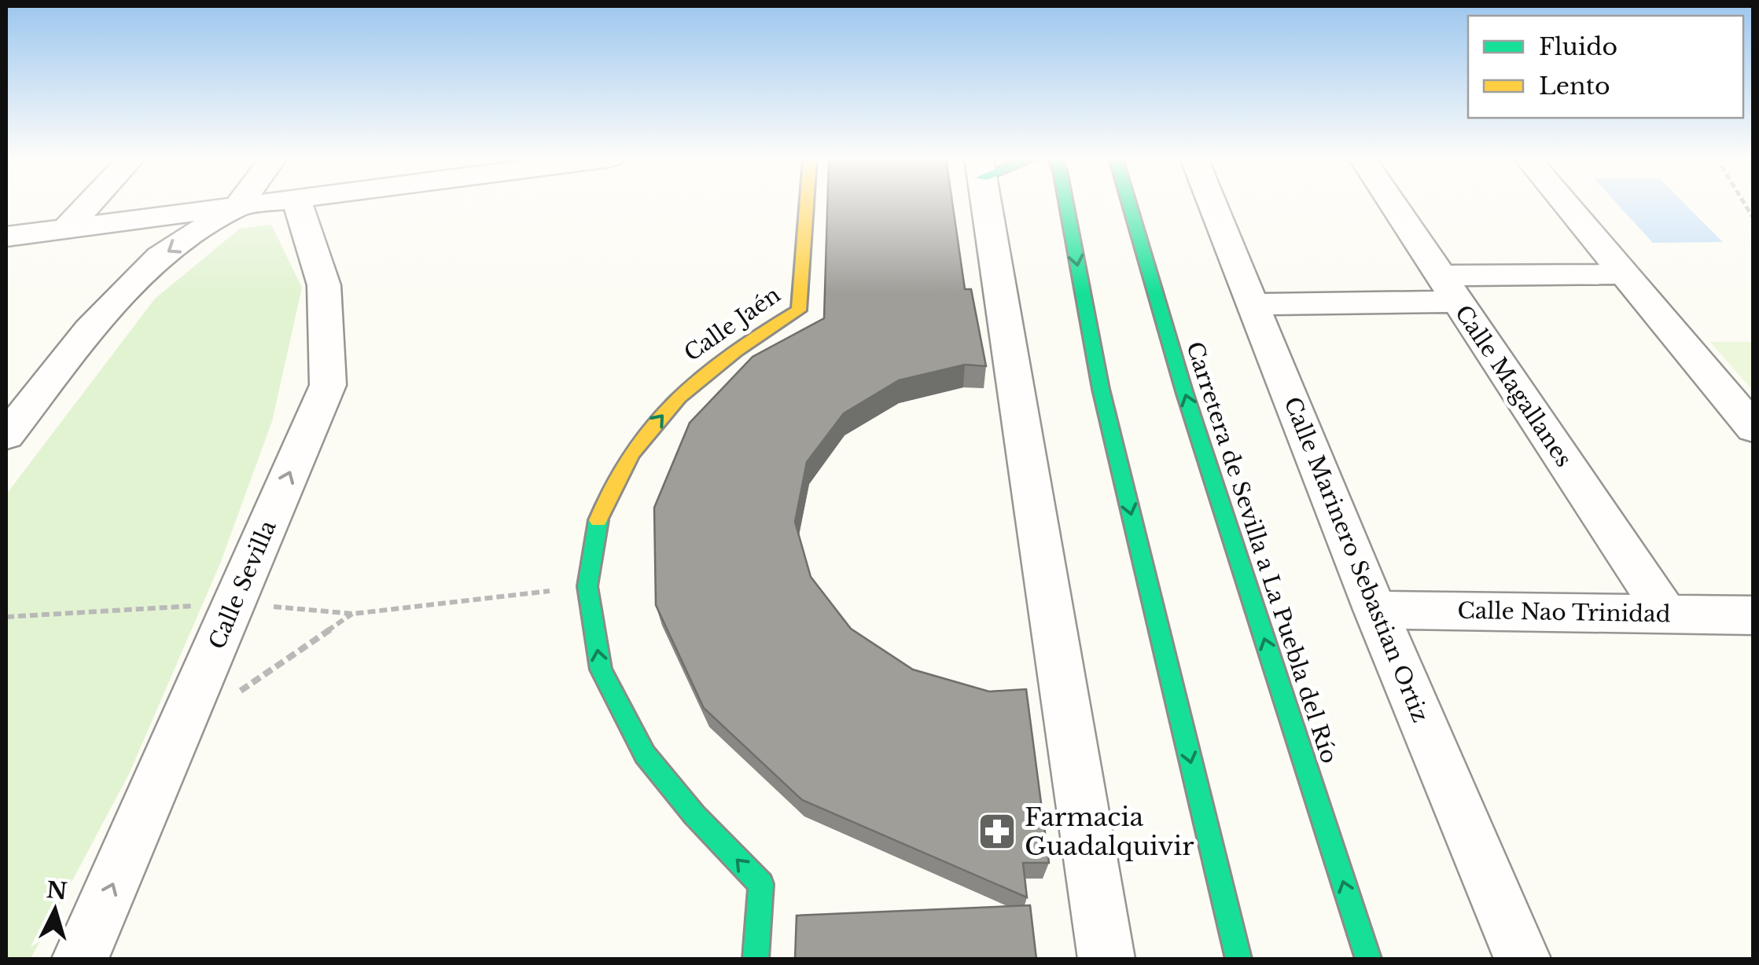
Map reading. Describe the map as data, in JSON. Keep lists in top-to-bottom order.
{
  "streets": {
    "main road": ["Calle Jaén", "Carretera de Sevilla a La Puebla del Río"],
    "street": [
      "Calle Magallanes",
      "Calle Marinero Sebastian Ortiz",
      "Calle Sevilla",
      "Calle Nao Trinidad"
    ]
  },
  "crossings": [
    ["Calle Magallanes", "Calle Nao Trinidad"],
    ["Calle Marinero Sebastian Ortiz", "Calle Nao Trinidad"]
  ],
  "one_way": ["Calle Jaén", "Calle Sevilla"],
  "places": {
    "pharmacy": ["Farmacia Guadalquivir"]
  },
  "legend": ["Fluido", "Lento"],
  "north": "top"
}
